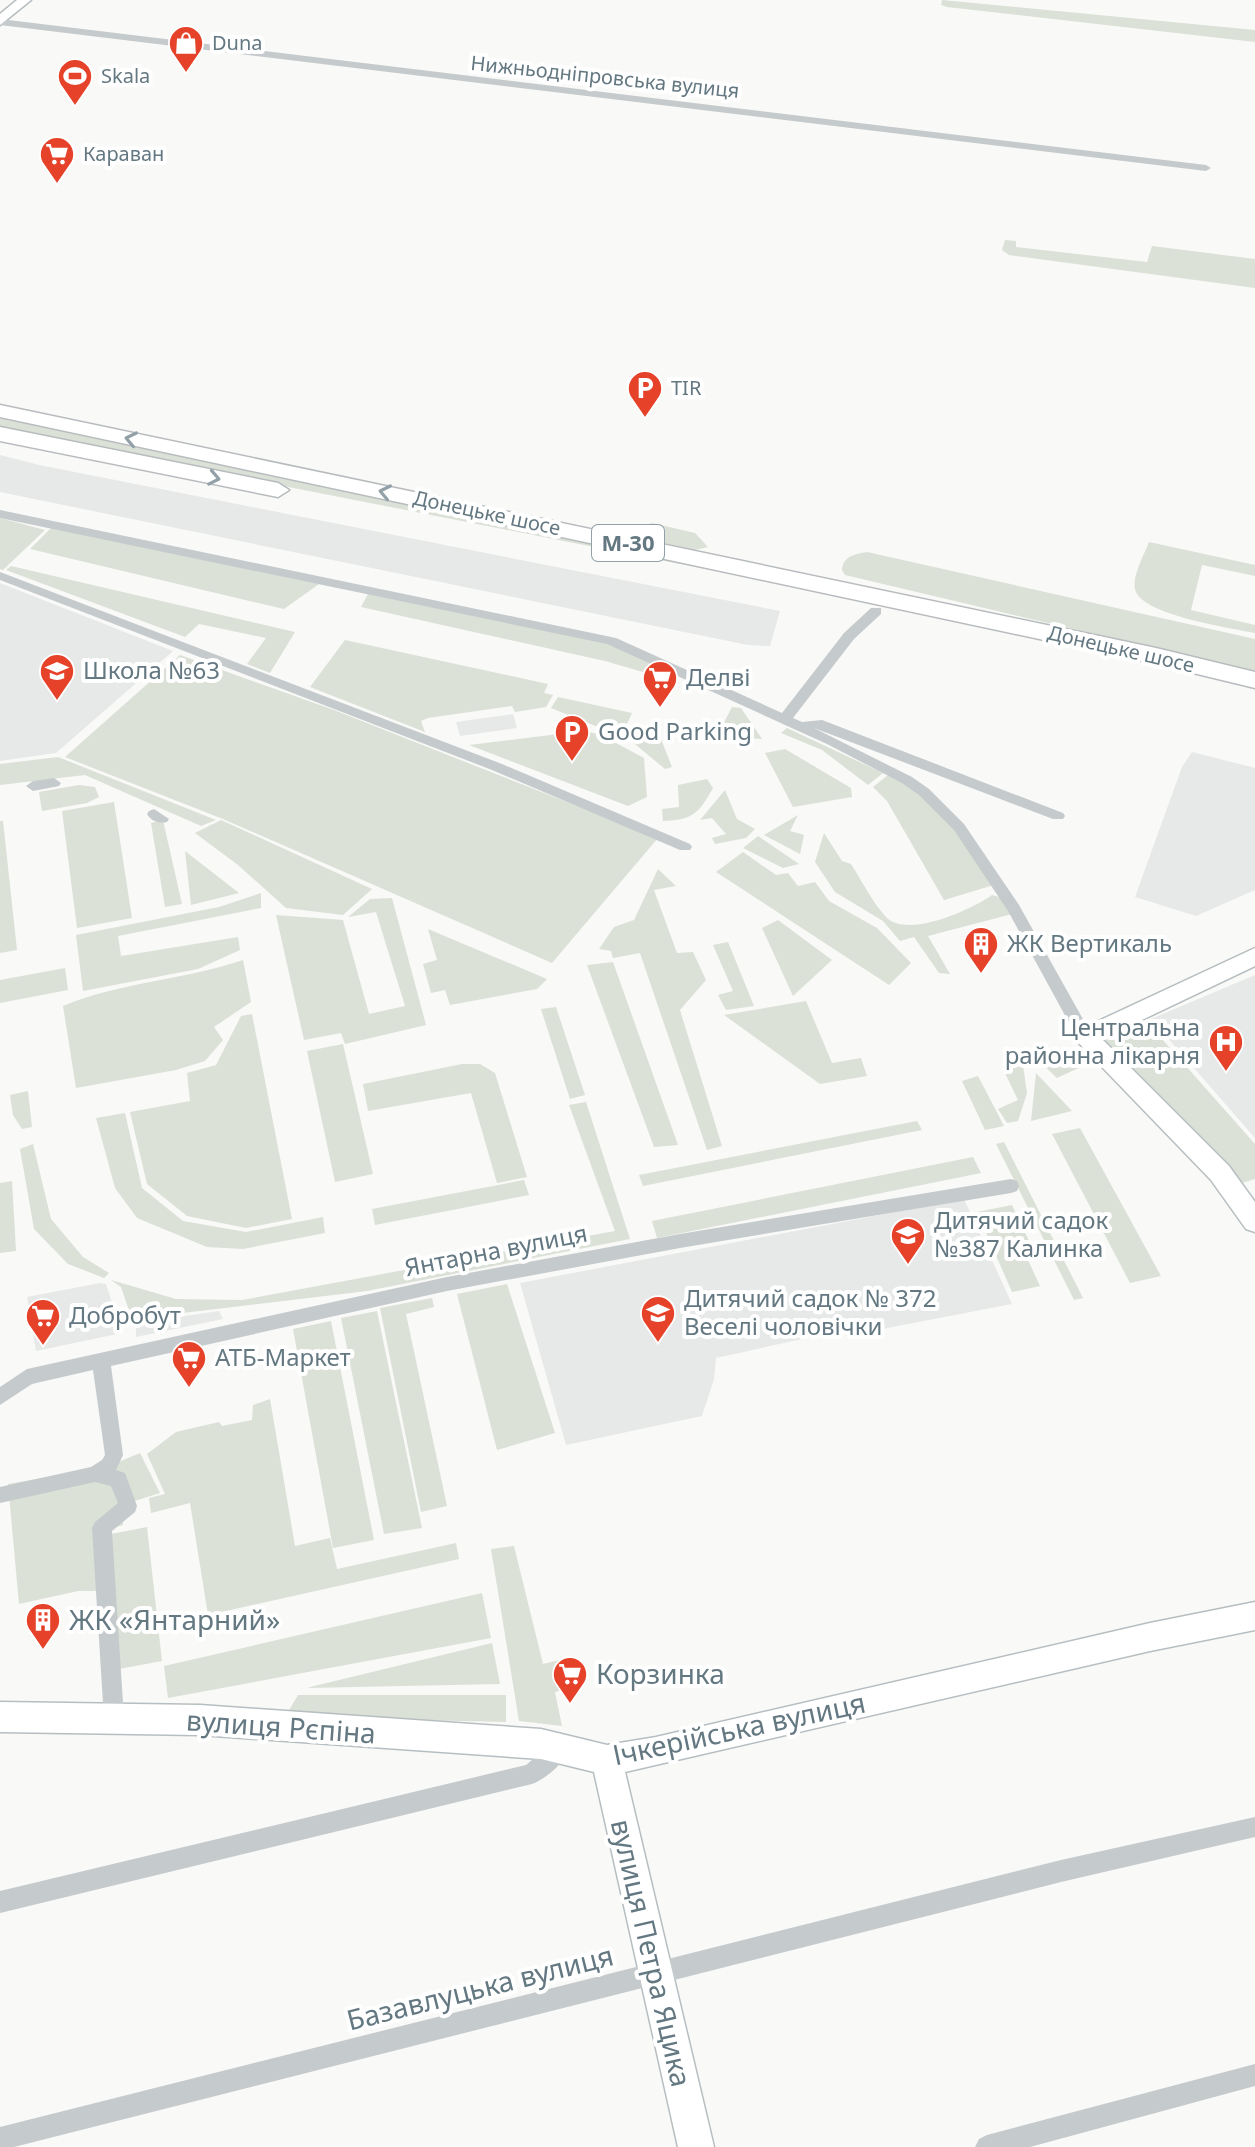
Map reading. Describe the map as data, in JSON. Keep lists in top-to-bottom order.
{
  "streets": {
    "highway": ["Донецьке шосе", "М-30"],
    "street": [
      "Нижньодніпровська вулиця",
      "Янтарна вулиця",
      "вулиця Рєпіна",
      "Ічкерійська вулиця",
      "вулиця Петра Яцика",
      "Базавлуцька вулиця"
    ]
  },
  "crossings": [
    ["вулиця Рєпіна", "Ічкерійська вулиця"],
    ["Ічкерійська вулиця", "вулиця Петра Яцика"],
    ["вулиця Петра Яцика", "Базавлуцька вулиця"]
  ],
  "places": {
    "shop": ["Duna"],
    "sports": ["Skala"],
    "supermarket": [
      "Караван",
      "Делві",
      "Добробут",
      "АТБ-Маркет",
      "Корзинка"
    ],
    "parking": ["TIR", "Good Parking"],
    "school or university": ["Школа №63", "Дитячий садок №387 Калинка", "Дитячий садок № 372 Веселі чоловічки"],
    "building": ["ЖК Вертикаль", "ЖК «Янтарний»"],
    "hospital": ["Центральна районна лікарня"]
  }
}
